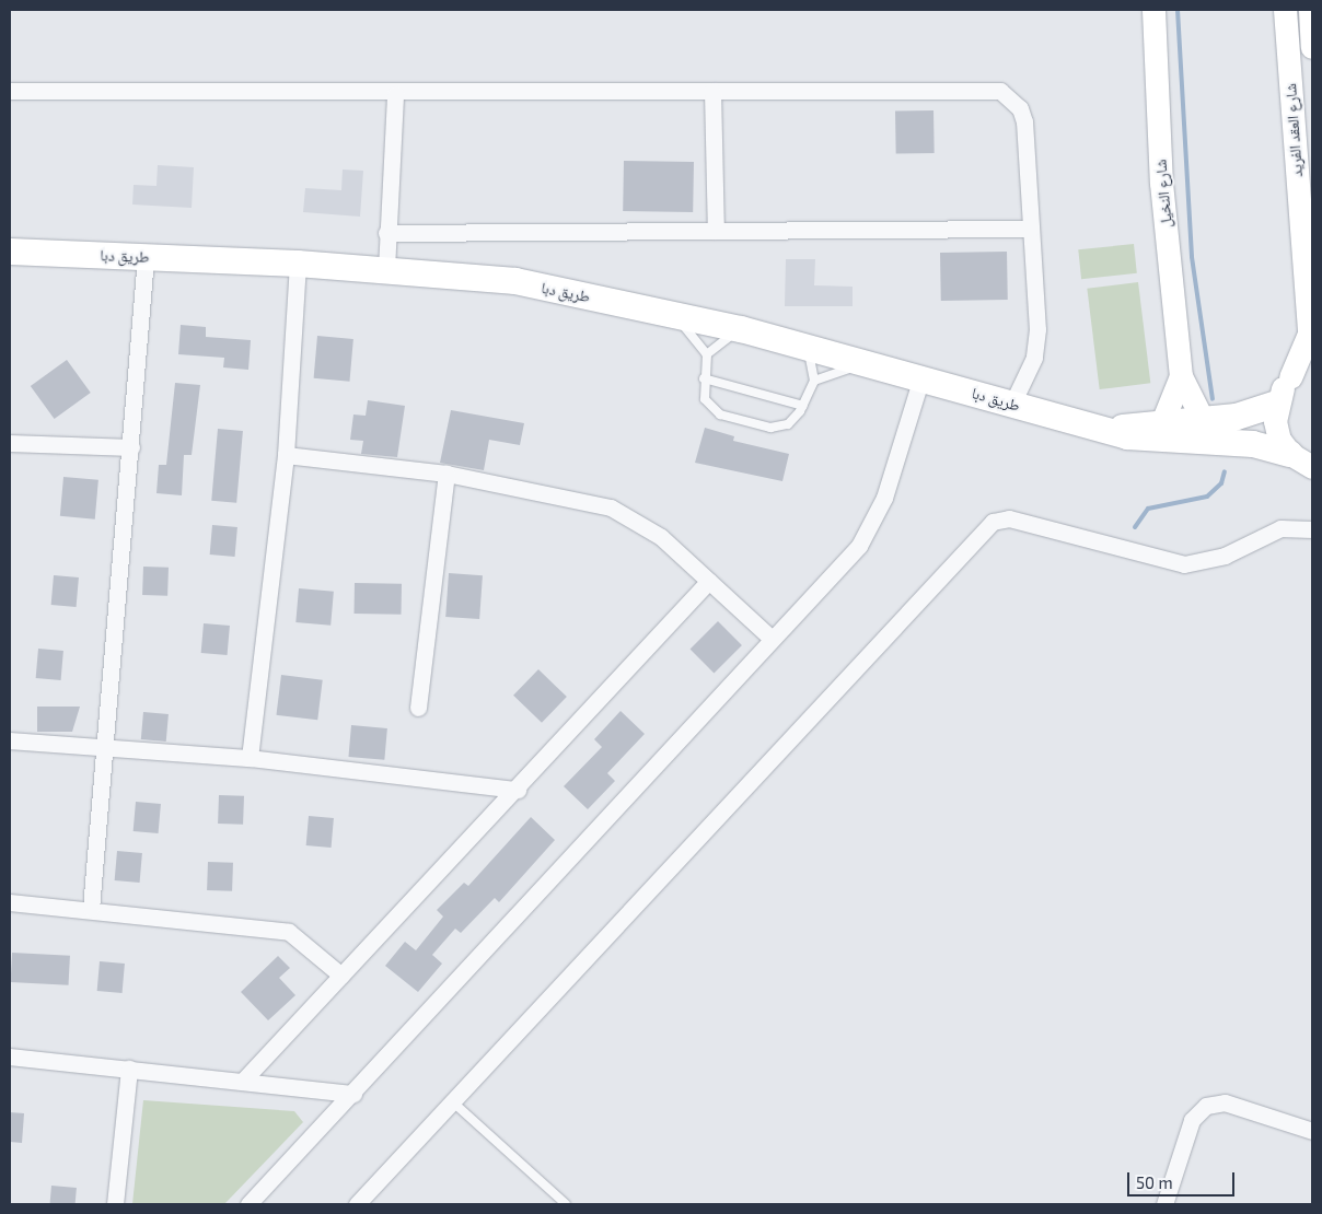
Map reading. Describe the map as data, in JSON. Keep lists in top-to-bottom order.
{
  "streets": {
    "main road": ["شارع العقد الفريد", "شارع النخيل", "طريق دبا"]
  },
  "crossings": [
    ["شارع العقد الفريد", "طريق دبا"],
    ["شارع النخيل", "طريق دبا"]
  ],
  "scale_bar": "50 m"
}
